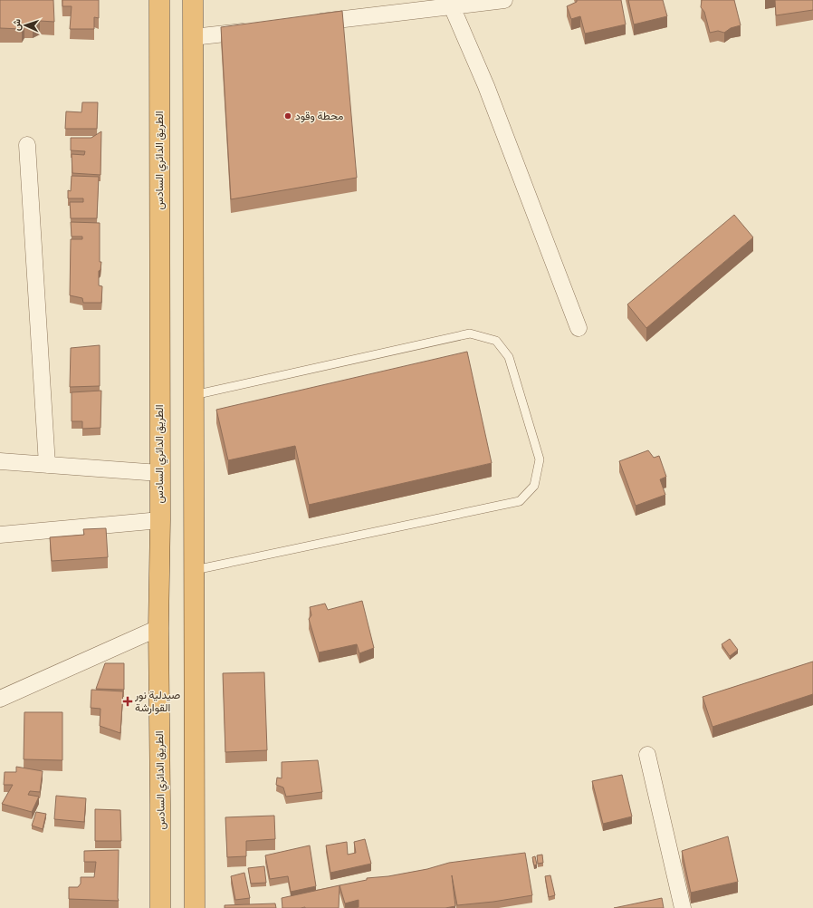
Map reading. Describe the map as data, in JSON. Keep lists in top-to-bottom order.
{
  "streets": {
    "highway": ["الطريق الدائري السادس"]
  },
  "places": {
    "other": ["محطة وقود"],
    "health": ["صيدلية نور القوارشة"]
  },
  "north": "left"
}
